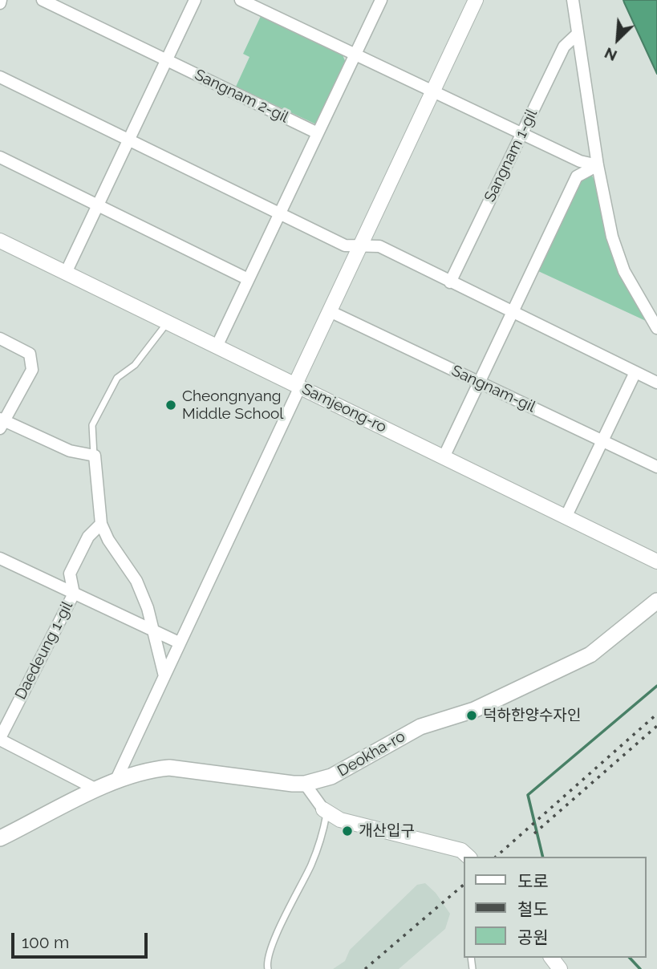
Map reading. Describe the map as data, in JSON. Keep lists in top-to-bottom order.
{
  "streets": {
    "main road": ["Deokha-ro"],
    "street": [
      "Sangnam 2-gil",
      "Sangnam 1-gil",
      "Sangnam-gil",
      "Samjeong-ro",
      "Daedeung 1-gil"
    ]
  },
  "places": ["Cheongnyang Middle School", "덕하한양수자인", "개산입구"],
  "legend": ["도로", "철도", "공원"],
  "scale_bar": "100 m",
  "north": "bottom left"
}
